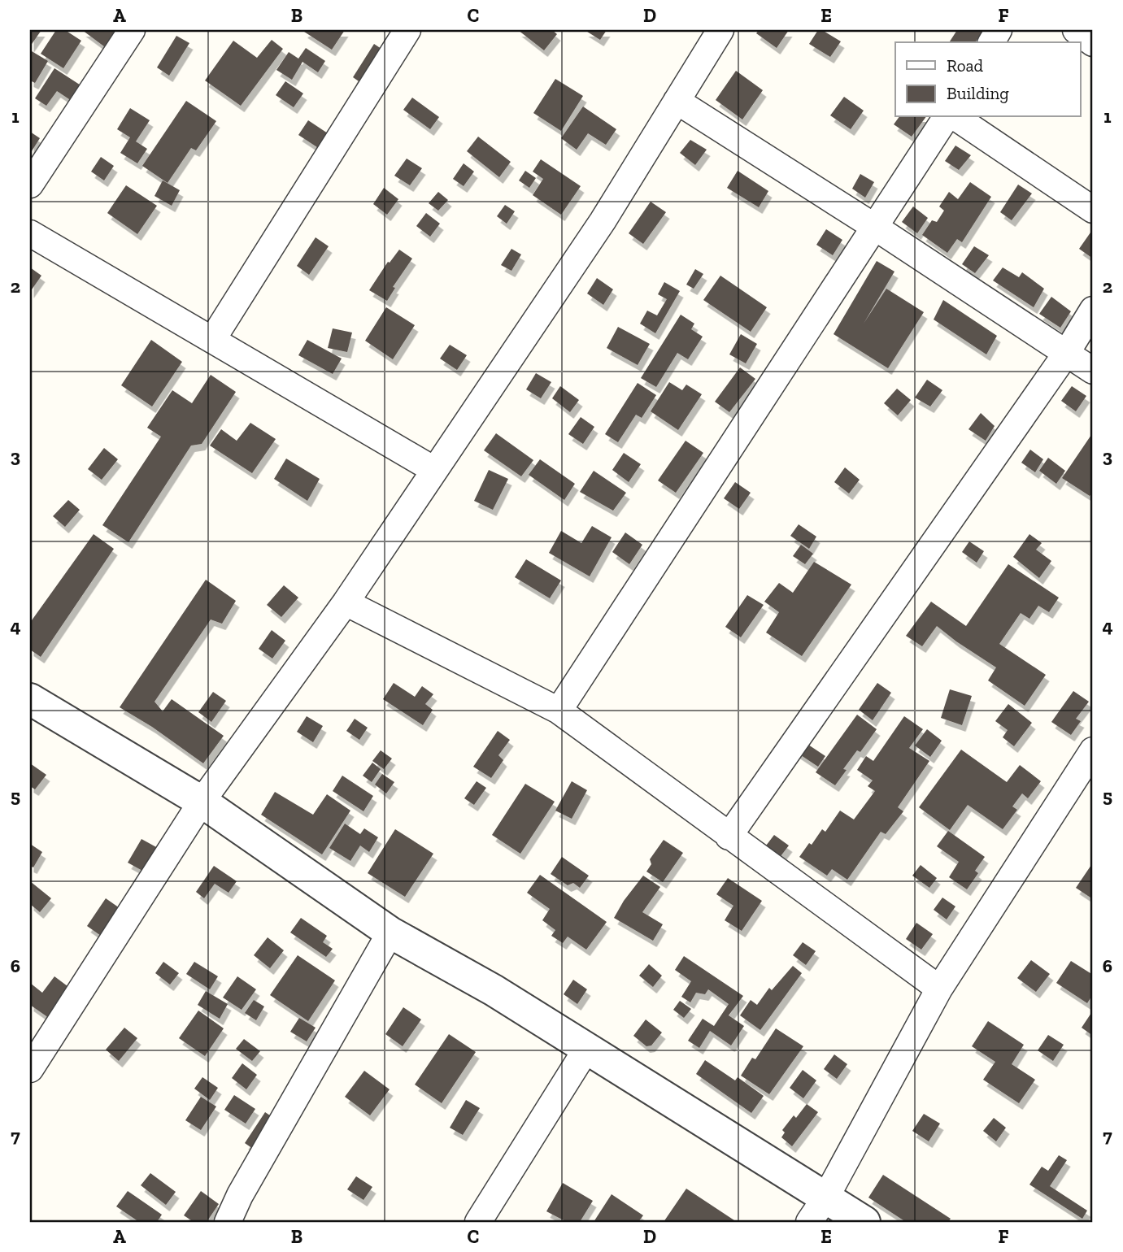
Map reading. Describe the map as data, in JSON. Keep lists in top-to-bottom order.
{
  "legend": ["Road", "Building"],
  "grid": {
    "columns": [
      "A",
      "B",
      "C",
      "D",
      "E",
      "F"
    ],
    "rows": [
      "1",
      "2",
      "3",
      "4",
      "5",
      "6",
      "7"
    ]
  }
}
